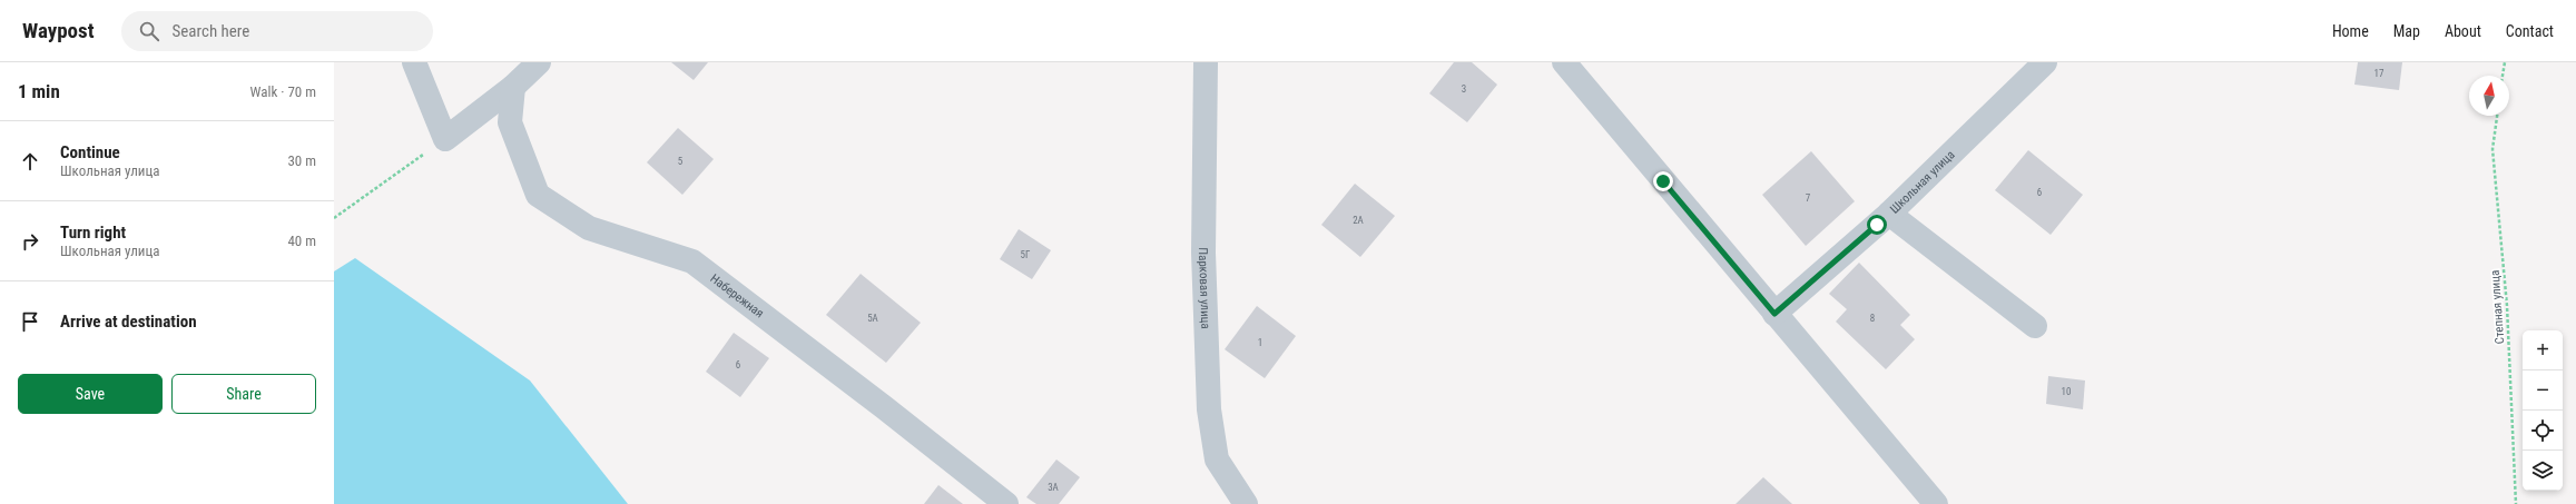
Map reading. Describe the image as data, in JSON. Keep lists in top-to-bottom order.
{
  "streets": {
    "street": ["Школьная улица", "Парковая улица", "Набережная"],
    "path": ["Степная улица"]
  },
  "house_numbers": [
    "17",
    "3",
    "5",
    "6",
    "7",
    "2А",
    "5Г",
    "5А",
    "8",
    "1",
    "6",
    "10",
    "3А"
  ],
  "north": "top",
  "page": {
    "header": "Waypost",
    "search": "Search here",
    "nav": [
      "Home",
      "Map",
      "About",
      "Contact"
    ],
    "heading": ["1 min", "Walk · 70 m"],
    "list": [
      ["Continue", "Школьная улица", "30 m"],
      ["Turn right", "Школьная улица", "40 m"],
      "Arrive at destination"
    ],
    "map_buttons": ["+", "−"],
    "buttons": ["Save", "Share"]
  }
}
